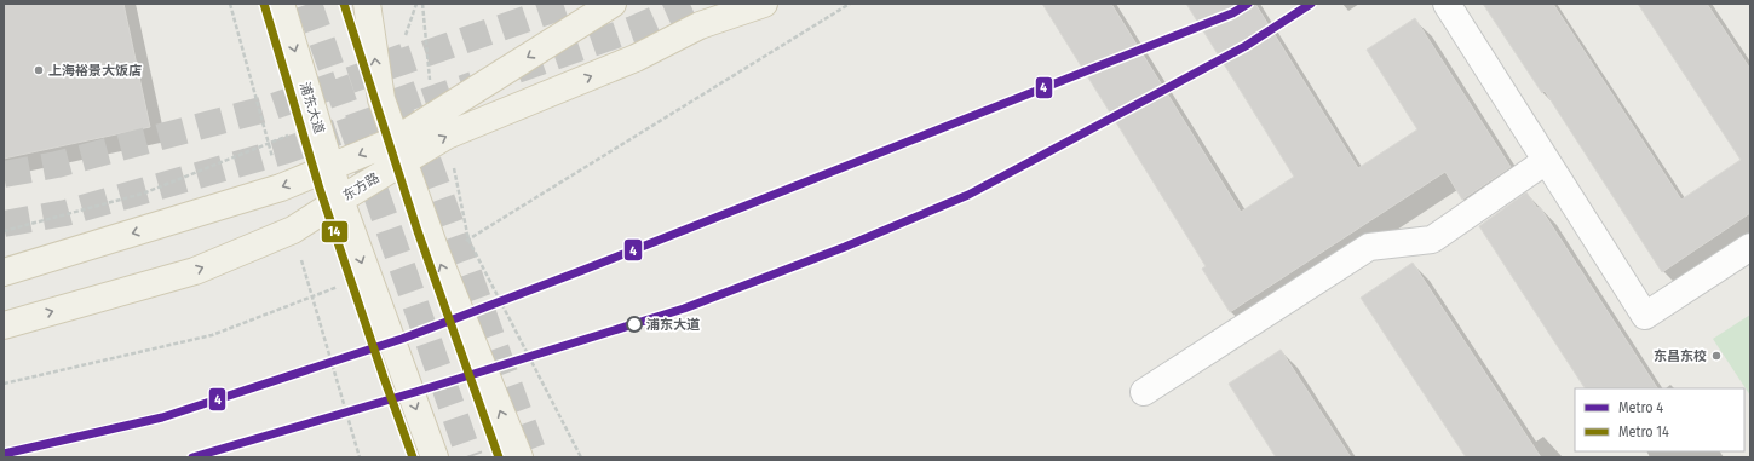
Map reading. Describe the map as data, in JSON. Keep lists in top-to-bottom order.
{
  "streets": {
    "main road": ["浦东大道", "东方路"]
  },
  "crossings": [
    ["浦东大道", "东方路"]
  ],
  "places": ["上海裕景大饭店", "浦东大道", "东昌东校"],
  "lines": ["metro line 4", "metro line 14"],
  "legend": ["Metro 4", "Metro 14"]
}
